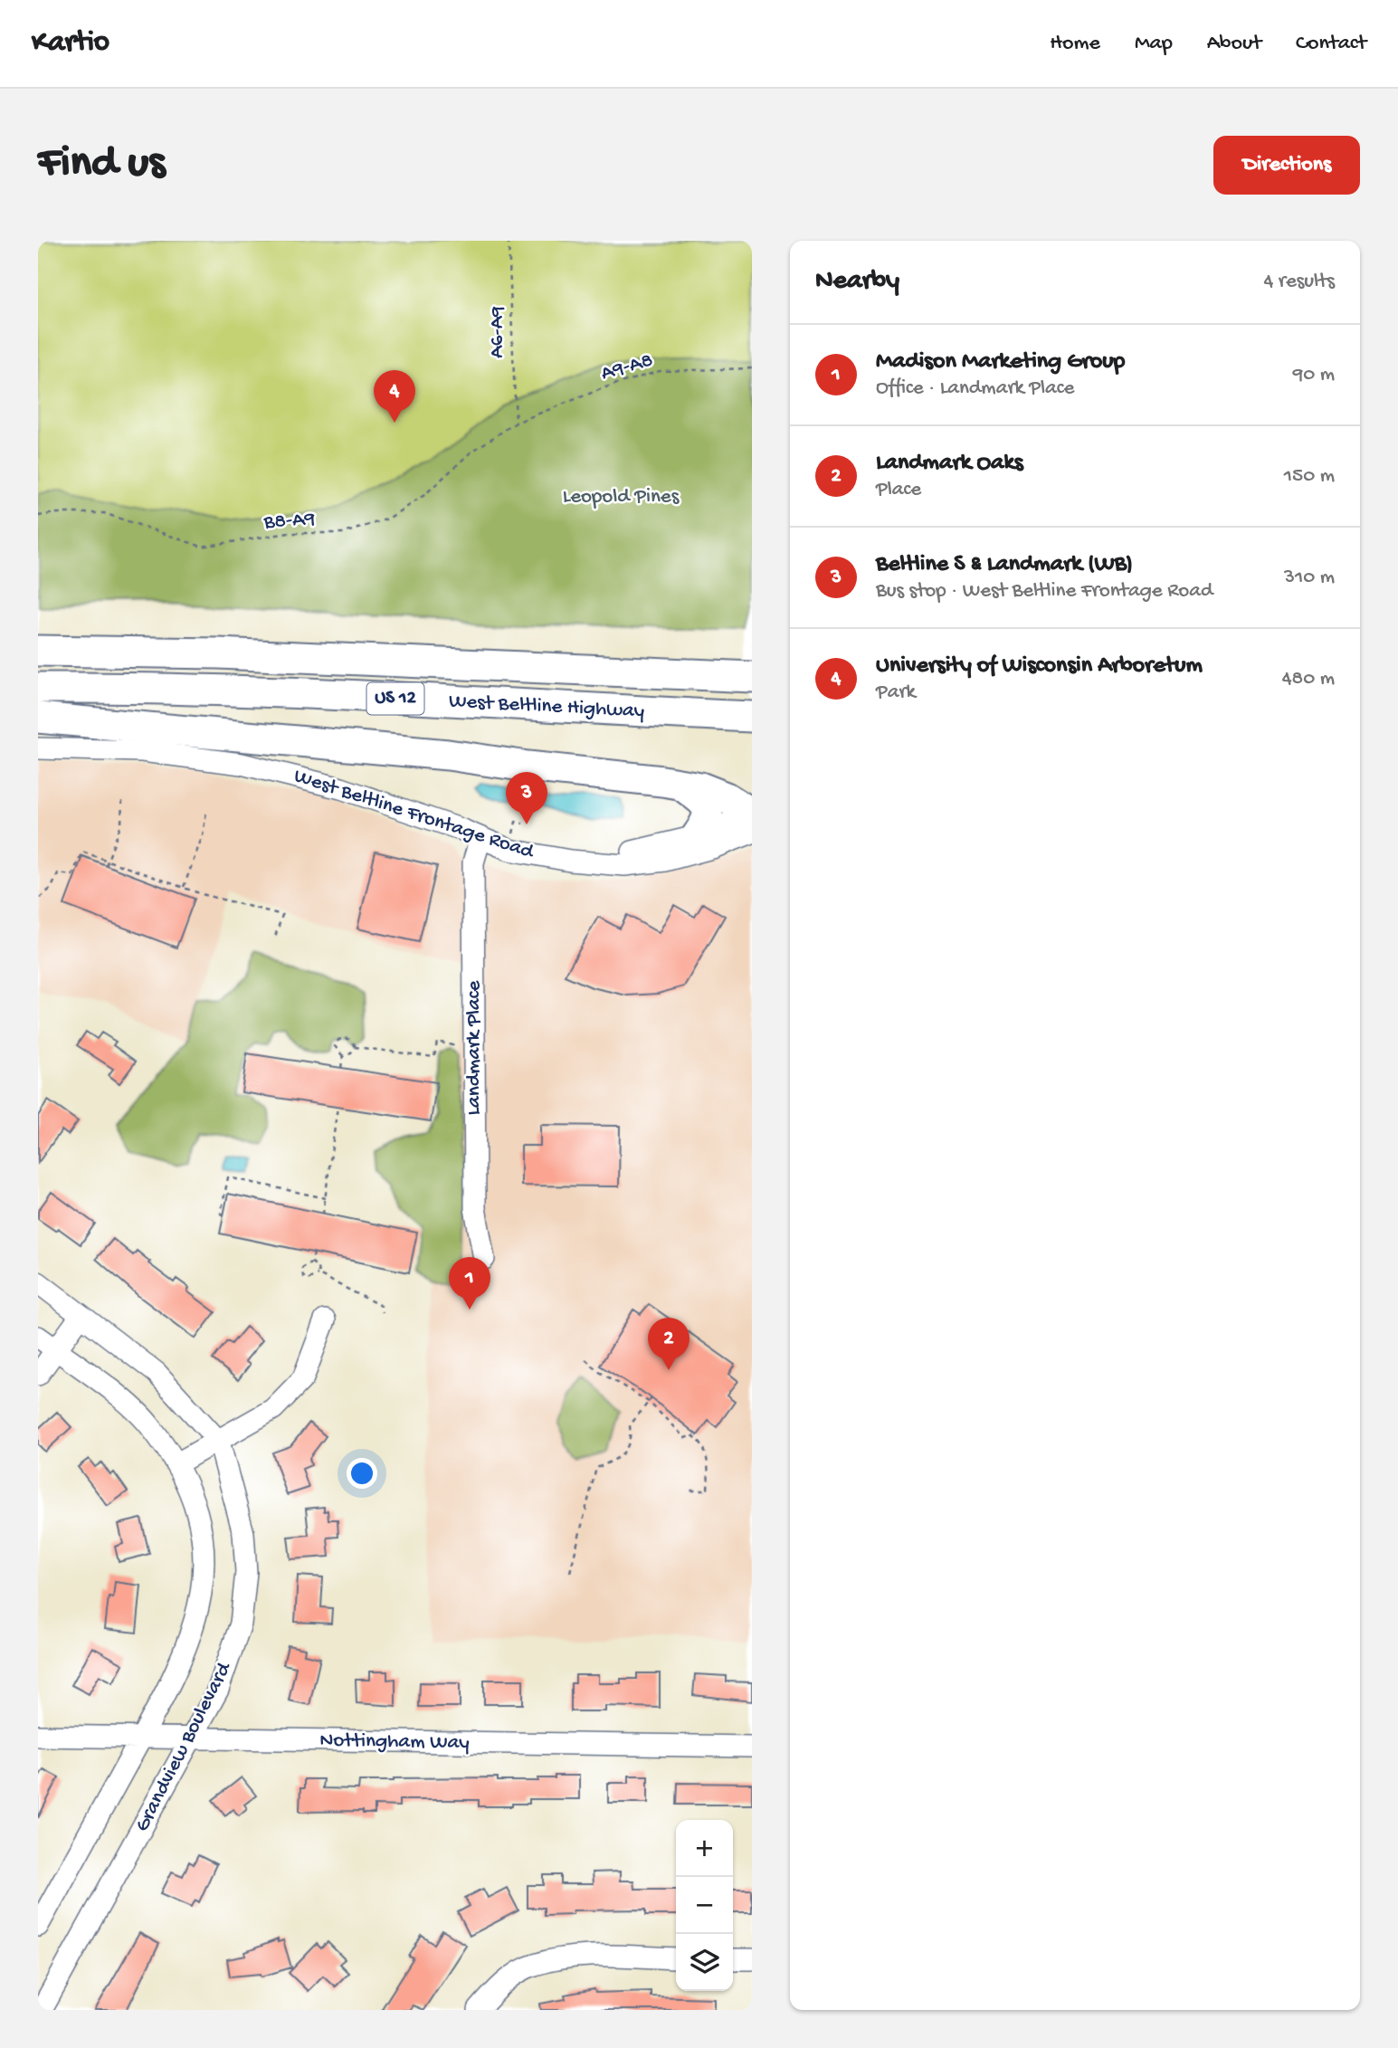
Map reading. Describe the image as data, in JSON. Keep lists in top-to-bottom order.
{
  "streets": {
    "highway": ["US 12", "West Beltline Highway"],
    "street": [
      "West Beltline Frontage Road",
      "Landmark Place",
      "Nottingham Way",
      "Grandview Boulevard"
    ],
    "path": ["A6-A9", "A9-A8", "B8-A9"]
  },
  "crossings": [
    ["A6-A9", "A9-A8"],
    ["A6-A9", "B8-A9"],
    ["A9-A8", "B8-A9"],
    ["West Beltline Frontage Road", "Landmark Place"],
    ["Nottingham Way", "Grandview Boulevard"]
  ],
  "parks": ["Leopold Pines"],
  "page": {
    "header": "Kartio",
    "nav": [
      "Home",
      "Map",
      "About",
      "Contact"
    ],
    "buttons": "Directions",
    "title": "Find us",
    "heading": ["Nearby", "4 results"],
    "list": [
      {
        "mark": "1",
        "name": "Madison Marketing Group",
        "note": "Office · Landmark Place",
        "value": "90 m"
      },
      {
        "mark": "2",
        "name": "Landmark Oaks",
        "note": "Place",
        "value": "150 m"
      },
      {
        "mark": "3",
        "name": "Beltline S & Landmark (WB)",
        "note": "Bus stop · West Beltline Frontage Road",
        "value": "310 m"
      },
      {
        "mark": "4",
        "name": "University of Wisconsin Arboretum",
        "note": "Park",
        "value": "480 m"
      }
    ],
    "pins": [
      "4",
      "3",
      "1",
      "2"
    ],
    "map_buttons": ["+", "−"]
  }
}
